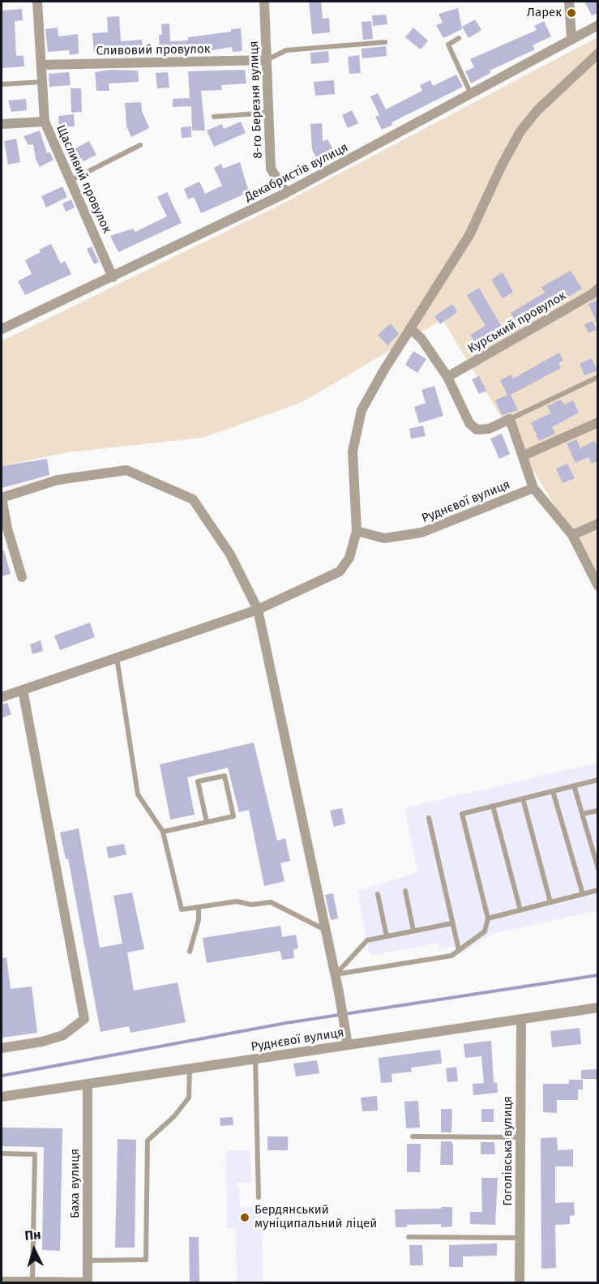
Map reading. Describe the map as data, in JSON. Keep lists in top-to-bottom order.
{
  "streets": {
    "street": [
      "Сливовий провулок",
      "8-го Березня вулиця",
      "Декабристів вулиця",
      "Щасливий провулок",
      "Курський провулок",
      "Руднєвої вулиця",
      "Гоголівська вулиця",
      "Баха вулиця"
    ]
  },
  "crossings": [
    ["Сливовий провулок", "8-го Березня вулиця"],
    ["Сливовий провулок", "Щасливий провулок"],
    ["8-го Березня вулиця", "Декабристів вулиця"],
    ["Декабристів вулиця", "Щасливий провулок"],
    ["Руднєвої вулиця", "Гоголівська вулиця"],
    ["Руднєвої вулиця", "Баха вулиця"]
  ],
  "places": ["Ларек", "Бердянський муніципальний ліцей"],
  "north": "top"
}
